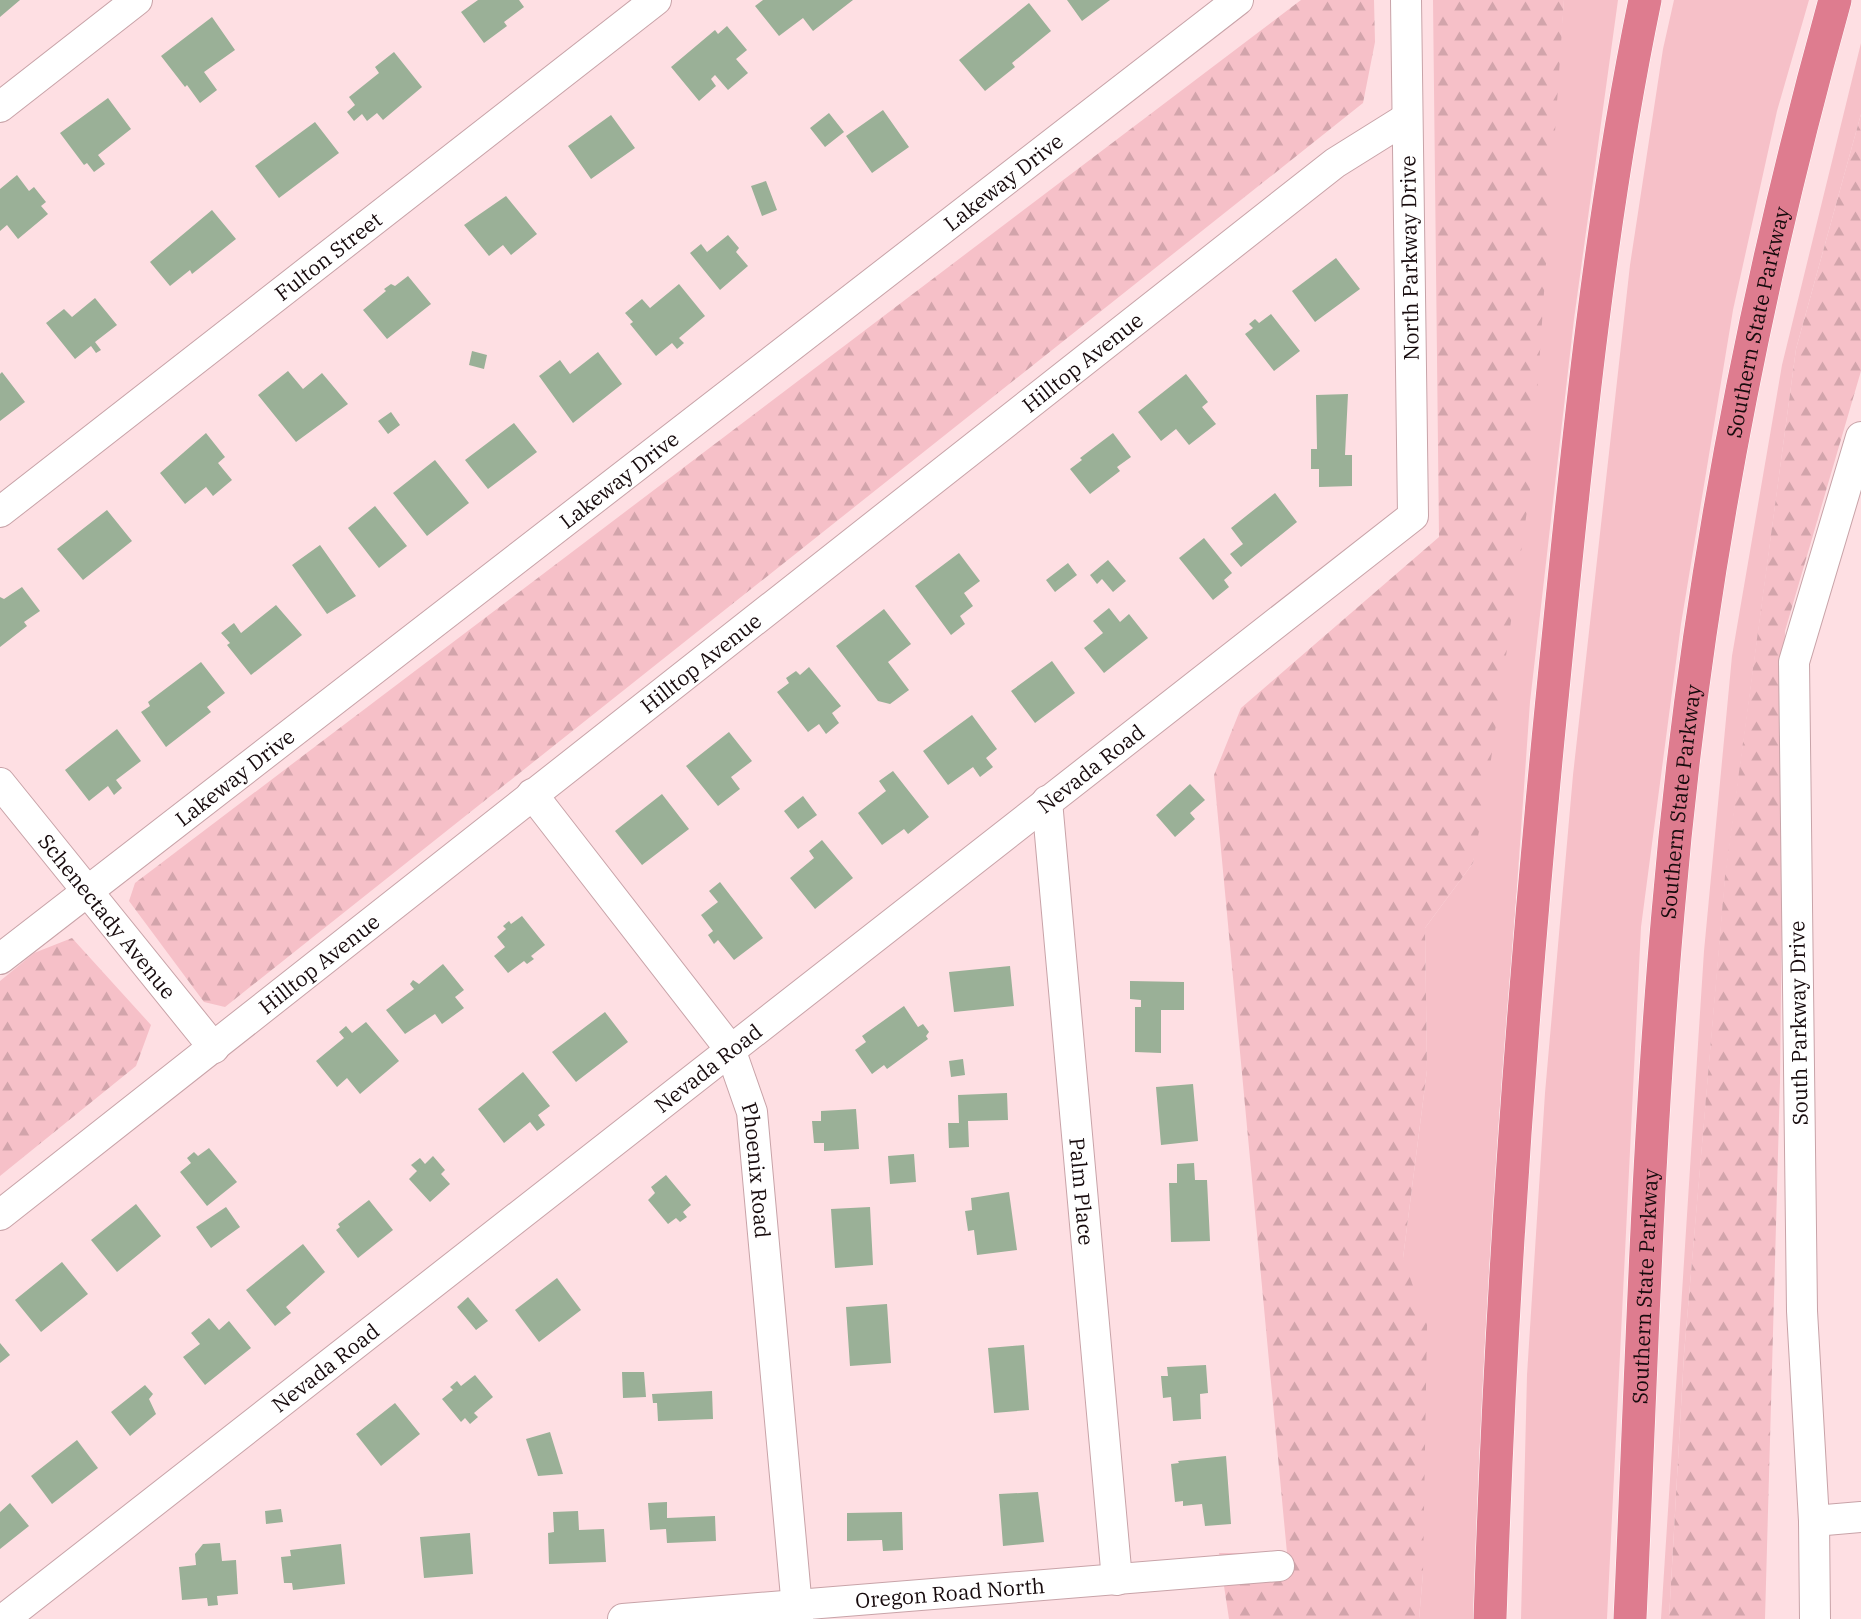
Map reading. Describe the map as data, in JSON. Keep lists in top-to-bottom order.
{
  "streets": {
    "highway": ["Southern State Parkway"],
    "street": [
      "Lakeway Drive",
      "Fulton Street",
      "North Parkway Drive",
      "Hilltop Avenue",
      "Nevada Road",
      "Schenectady Avenue",
      "South Parkway Drive",
      "Phoenix Road",
      "Palm Place",
      "Oregon Road North"
    ]
  },
  "crossings": [
    ["Lakeway Drive", "Schenectady Avenue"],
    ["North Parkway Drive", "Hilltop Avenue"],
    ["North Parkway Drive", "Nevada Road"],
    ["Hilltop Avenue", "Schenectady Avenue"],
    ["Hilltop Avenue", "Phoenix Road"],
    ["Nevada Road", "Phoenix Road"],
    ["Nevada Road", "Palm Place"],
    ["Phoenix Road", "Oregon Road North"],
    ["Palm Place", "Oregon Road North"]
  ]
}
